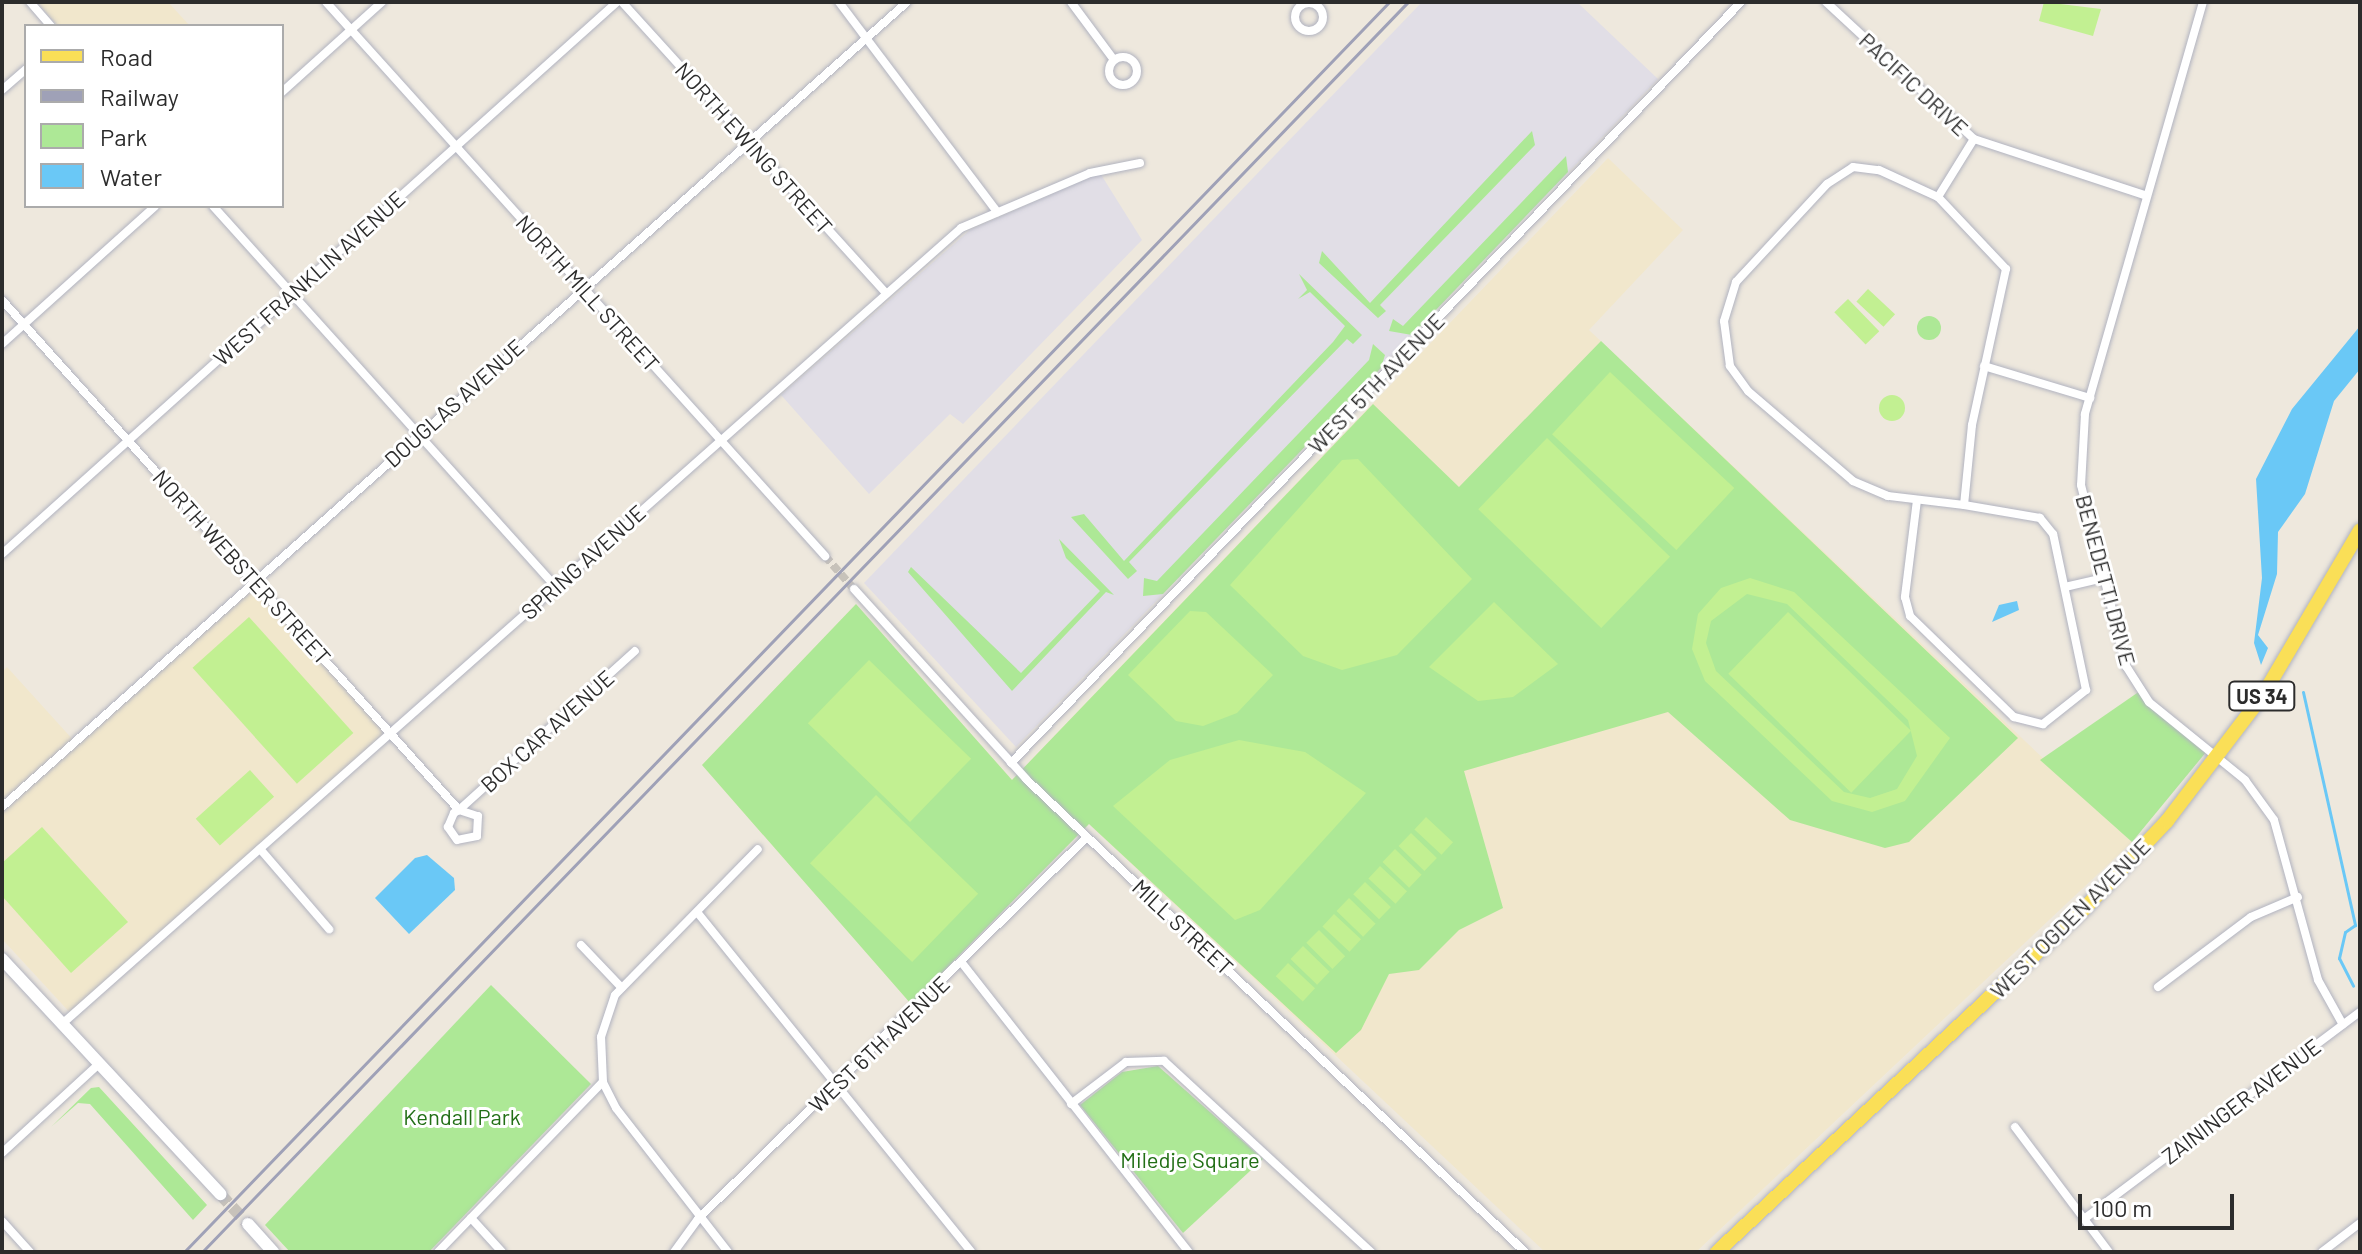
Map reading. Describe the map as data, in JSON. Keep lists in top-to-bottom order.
{
  "streets": {
    "main road": ["US 34", "WEST OGDEN AVENUE"],
    "street": [
      "PACIFIC DRIVE",
      "NORTH EWING STREET",
      "WEST FRANKLIN AVENUE",
      "NORTH MILL STREET",
      "WEST 5TH AVENUE",
      "DOUGLAS AVENUE",
      "SPRING AVENUE",
      "NORTH WEBSTER STREET",
      "BENEDETTI DRIVE",
      "BOX CAR AVENUE",
      "MILL STREET",
      "WEST 6TH AVENUE",
      "ZAININGER AVENUE"
    ]
  },
  "crossings": [
    ["PACIFIC DRIVE", "BENEDETTI DRIVE"],
    ["NORTH EWING STREET", "WEST FRANKLIN AVENUE"],
    ["NORTH EWING STREET", "DOUGLAS AVENUE"],
    ["NORTH EWING STREET", "SPRING AVENUE"],
    ["WEST FRANKLIN AVENUE", "NORTH MILL STREET"],
    ["WEST FRANKLIN AVENUE", "NORTH WEBSTER STREET"],
    ["NORTH MILL STREET", "DOUGLAS AVENUE"],
    ["NORTH MILL STREET", "SPRING AVENUE"],
    ["WEST 5TH AVENUE", "MILL STREET"],
    ["DOUGLAS AVENUE", "NORTH WEBSTER STREET"],
    ["SPRING AVENUE", "NORTH WEBSTER STREET"],
    ["NORTH WEBSTER STREET", "BOX CAR AVENUE"],
    ["BENEDETTI DRIVE", "WEST OGDEN AVENUE"],
    ["BENEDETTI DRIVE", "ZAININGER AVENUE"],
    ["MILL STREET", "WEST 6TH AVENUE"]
  ],
  "parks": ["Kendall Park", "Miledje Square"],
  "legend": [
    "Road",
    "Railway",
    "Park",
    "Water"
  ],
  "scale_bar": "100 m"
}
